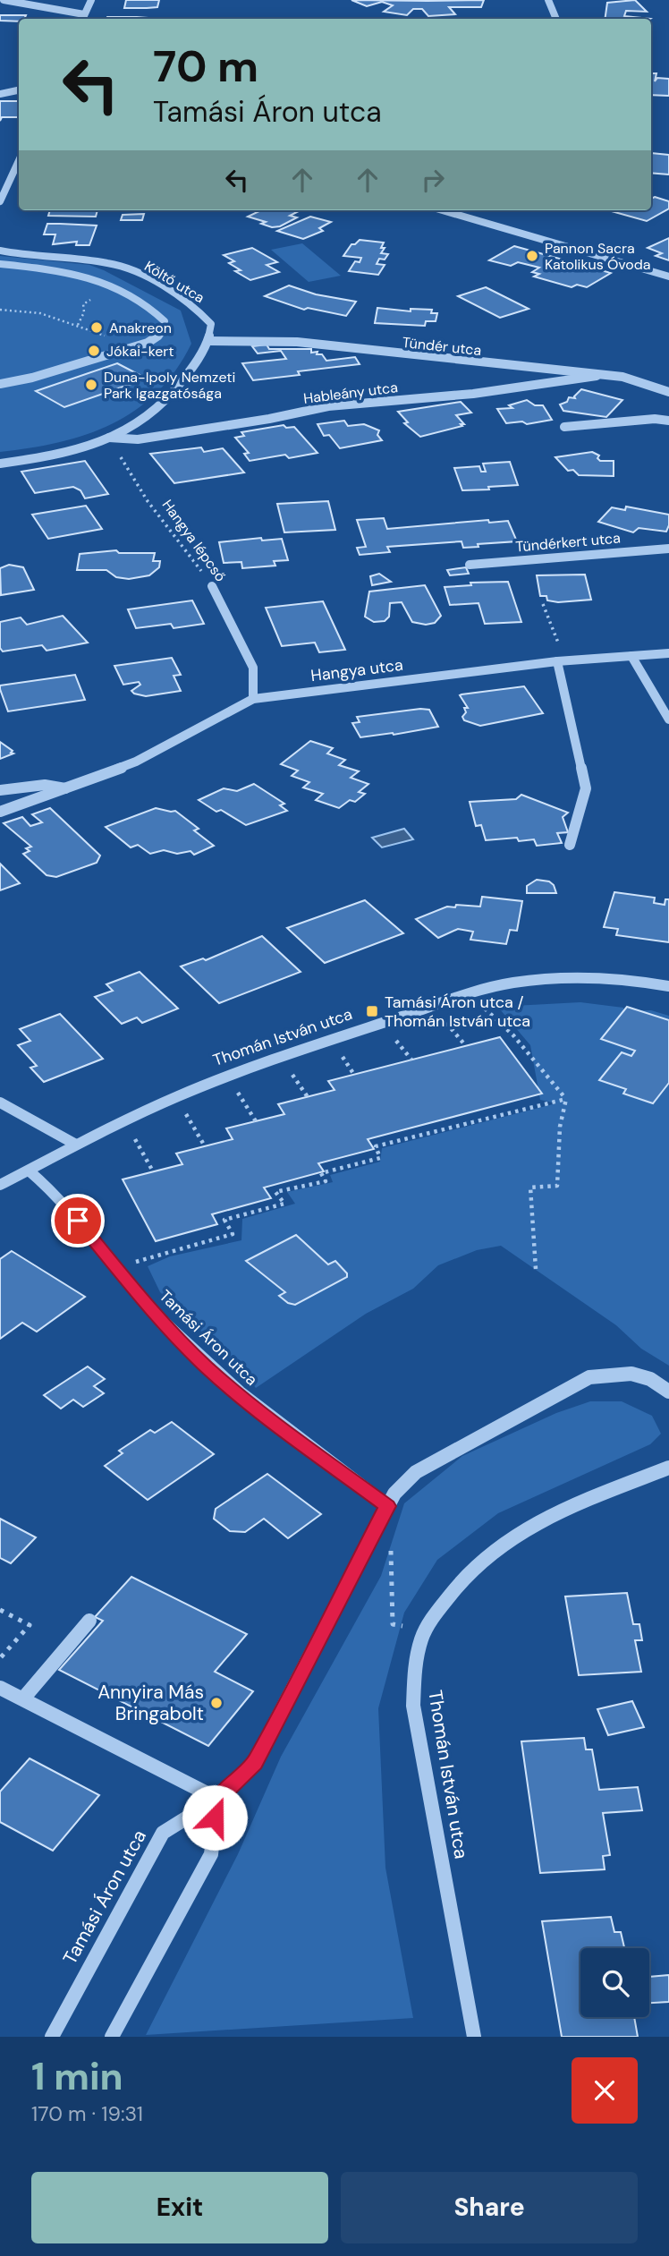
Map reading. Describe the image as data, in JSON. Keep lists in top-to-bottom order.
{
  "streets": {
    "street": [
      "Költő utca",
      "Tündér utca",
      "Hableány utca",
      "Hangya lépcső",
      "Tündérkert utca",
      "Hangya utca",
      "Thomán István utca",
      "Tamási Áron utca"
    ]
  },
  "crossings": [
    ["Költő utca", "Tündér utca"],
    ["Tündér utca", "Hableány utca"],
    ["Hableány utca", "Hangya lépcső"],
    ["Hangya lépcső", "Hangya utca"],
    ["Thomán István utca", "Tamási Áron utca"]
  ],
  "places": {
    "other": [
      "Pannon Sacra Katolikus Óvoda",
      "Anakreon",
      "Jókai-kert",
      "Duna-Ipoly Nemzeti Park Igazgatósága",
      "Annyira Más Bringabolt"
    ],
    "transit": ["Tamási Áron utca / Thomán István utca"]
  },
  "page": {
    "turn": ["70 m", "Tamási Áron utca"],
    "heading": ["1 min", "170 m · 19:31"],
    "buttons": ["Exit", "Share"]
  }
}
